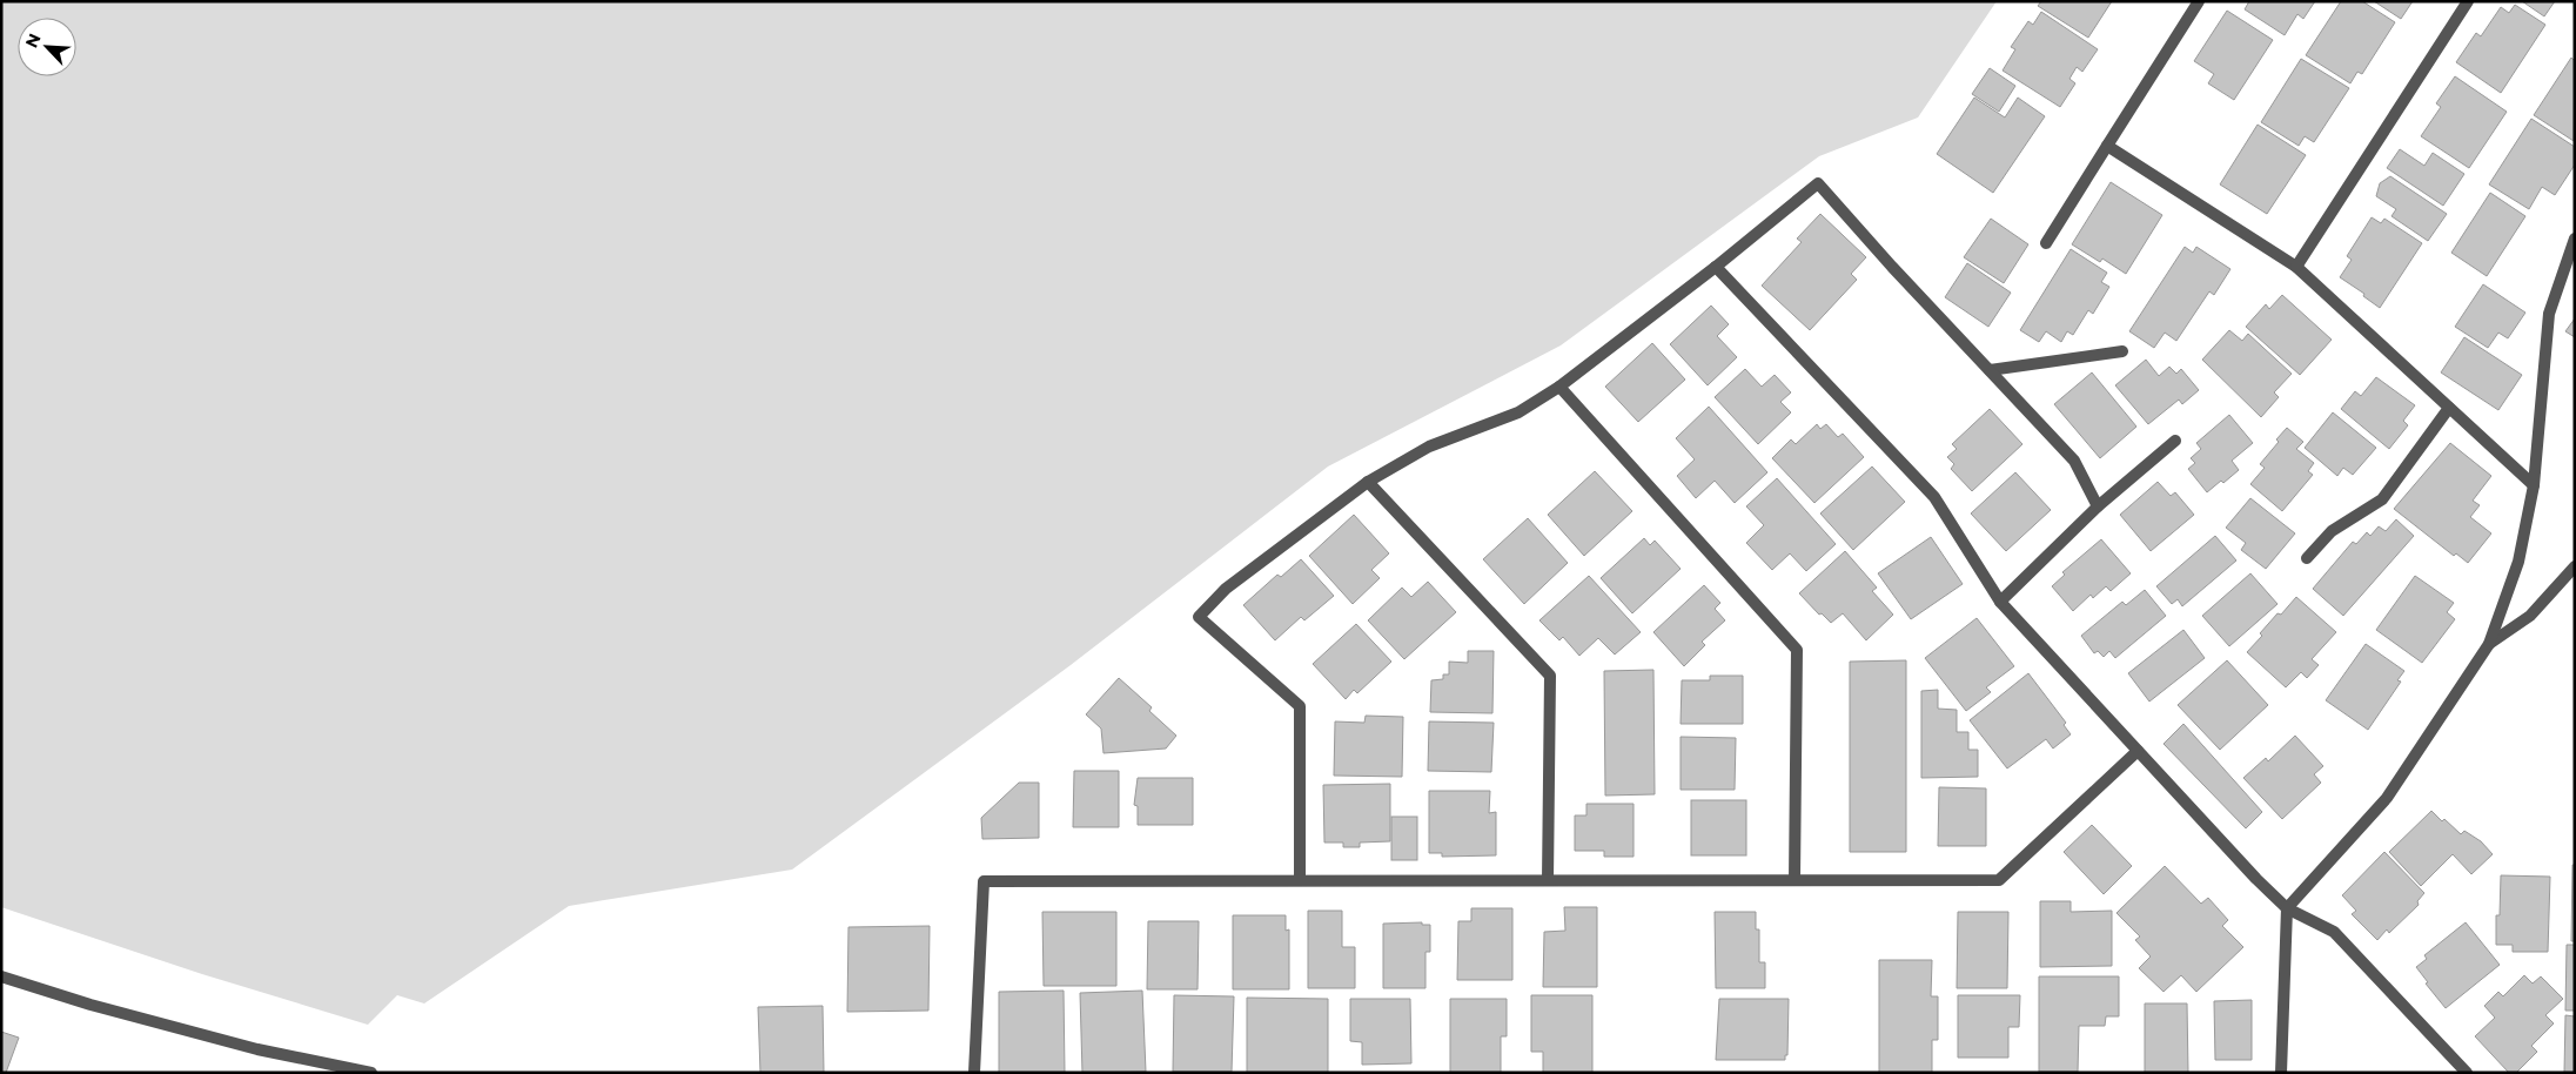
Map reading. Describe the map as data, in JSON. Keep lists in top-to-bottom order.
{
  "north": "top left"
}
